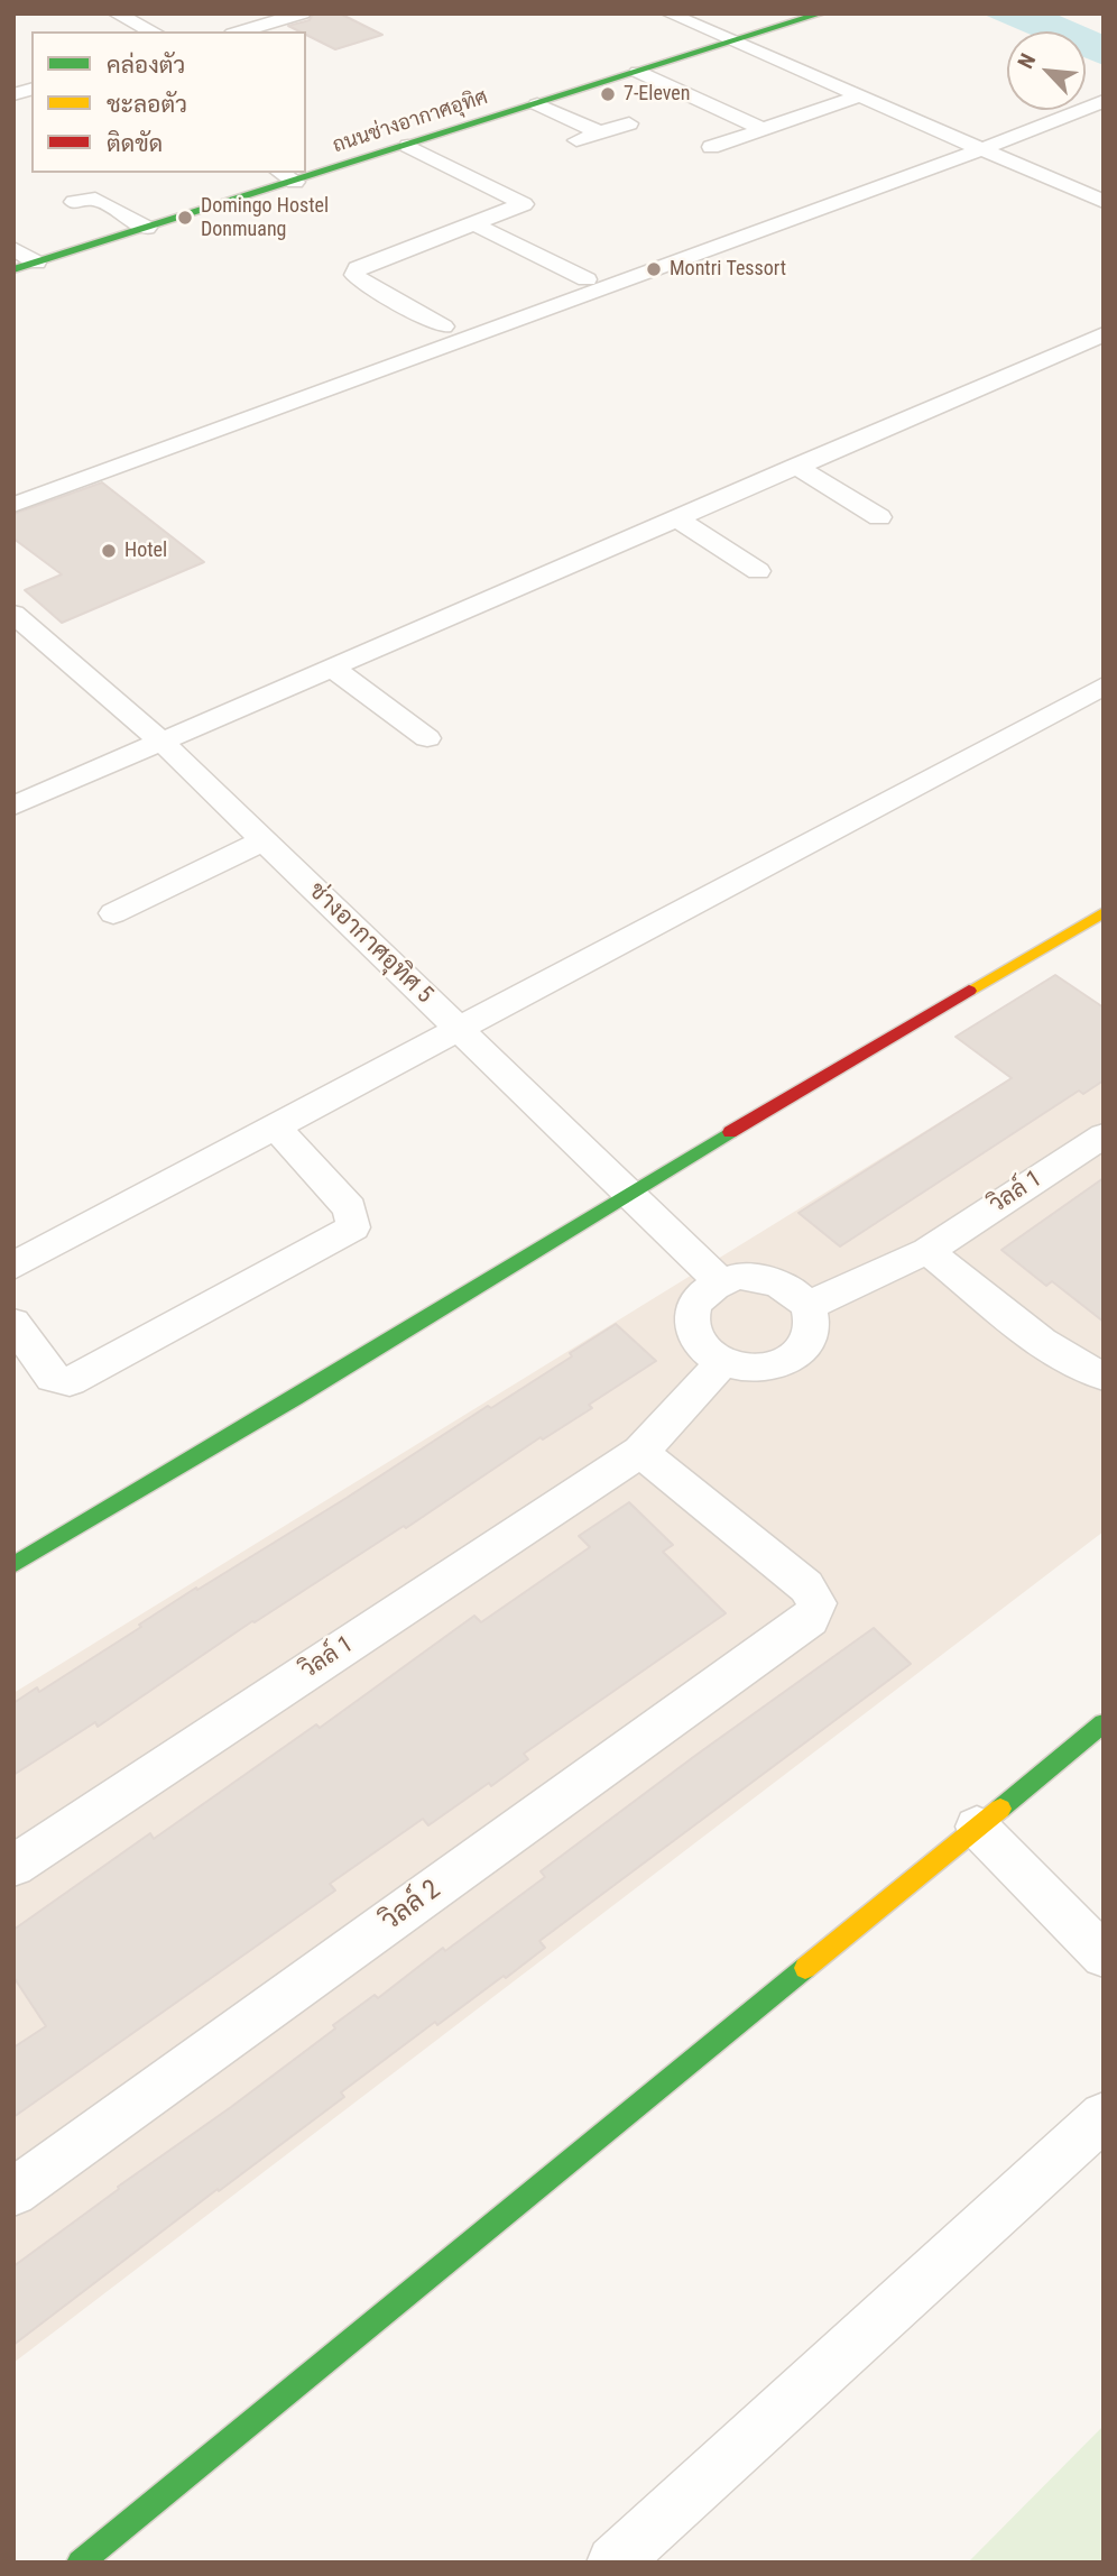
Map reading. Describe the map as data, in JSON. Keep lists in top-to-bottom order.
{
  "streets": {
    "street": [
      "ถนนช่างอากาศอุทิศ",
      "ช่างอากาศอุทิศ 5",
      "วิลล์ 1",
      "วิลล์ 2"
    ]
  },
  "crossings": [
    ["ช่างอากาศอุทิศ 5", "วิลล์ 1"],
    ["วิลล์ 1", "วิลล์ 2"]
  ],
  "places": [
    "7-Eleven",
    "Domingo Hostel Donmuang",
    "Montri Tessort",
    "Hotel"
  ],
  "legend": ["คล่องตัว", "ชะลอตัว", "ติดขัด"],
  "north": "top left"
}
